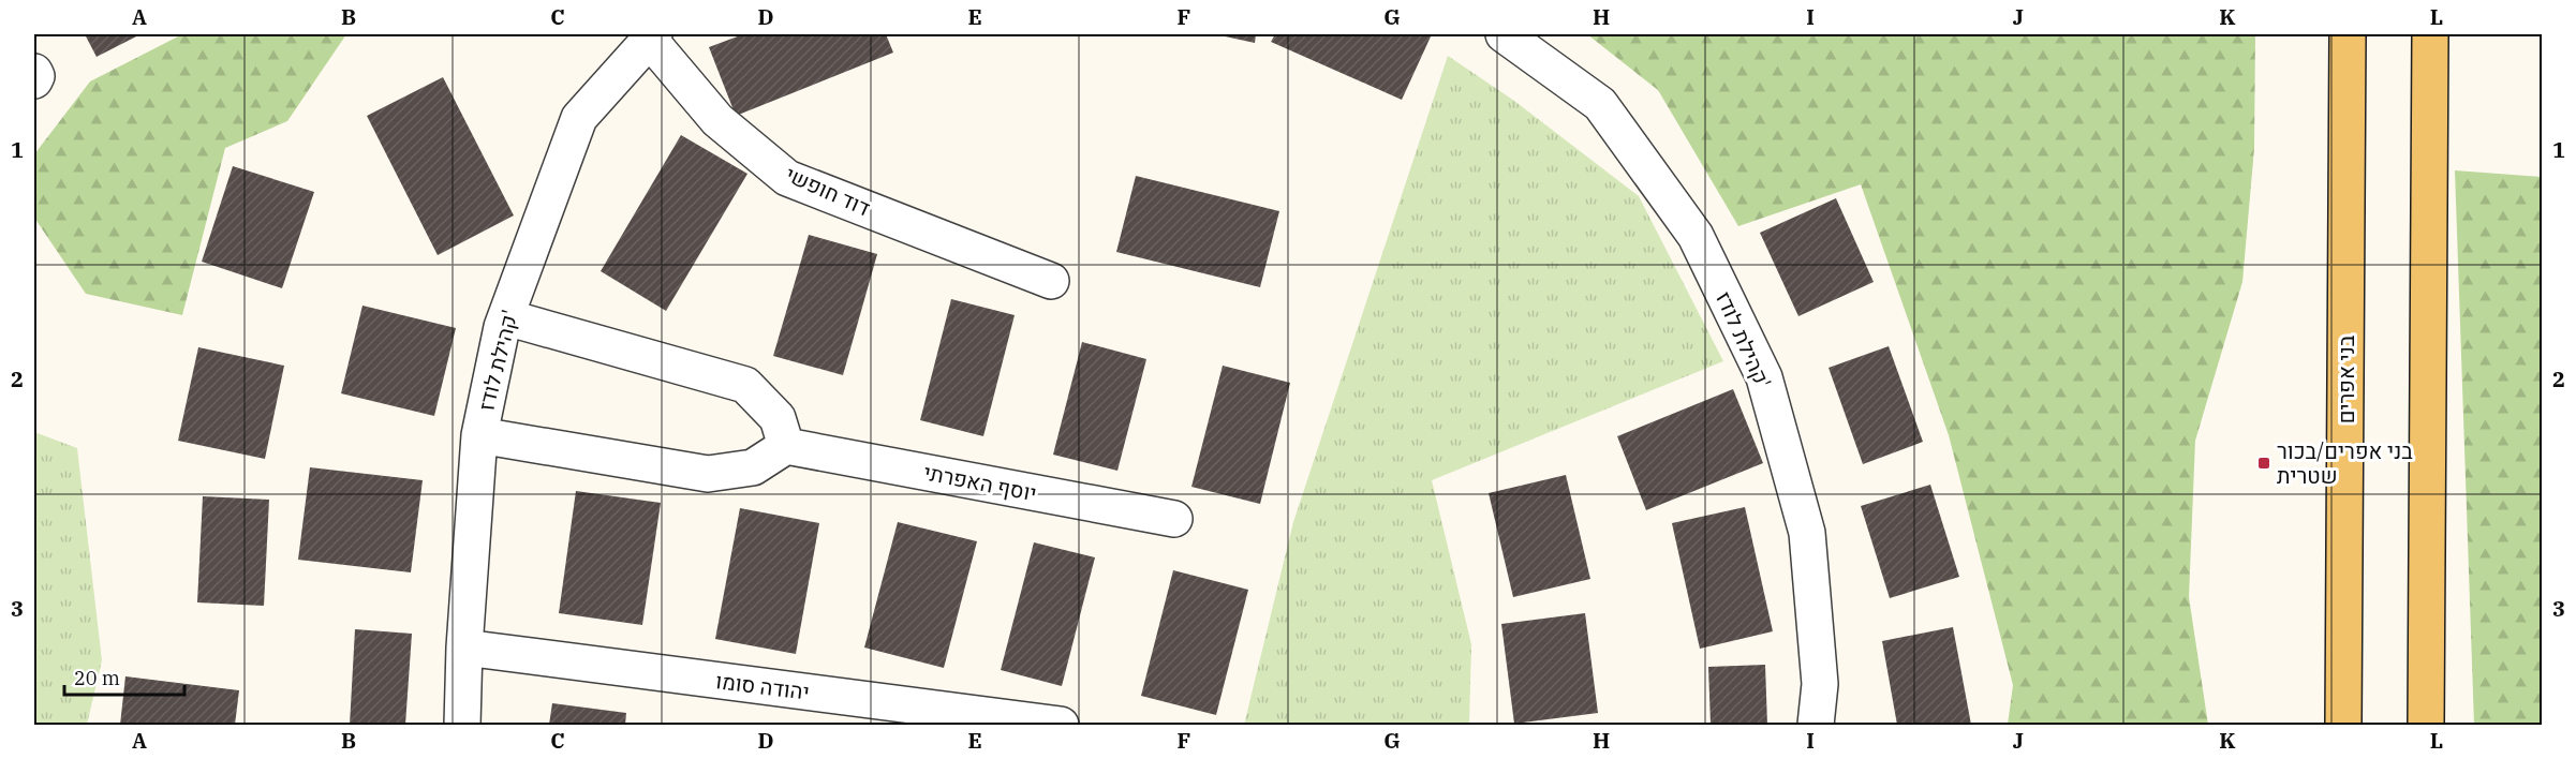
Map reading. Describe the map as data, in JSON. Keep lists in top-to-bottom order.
{
  "streets": {
    "main road": ["בני אפרים"],
    "street": [
      "דוד חופשי",
      "קהילת לודז'",
      "יוסף האפרתי",
      "יהודה סומו"
    ]
  },
  "crossings": [
    ["דוד חופשי", "קהילת לודז'"],
    ["קהילת לודז'", "יהודה סומו"]
  ],
  "places": {
    "transit": ["בני אפרים/בכור שטרית"]
  },
  "scale_bar": "20 m",
  "grid": {
    "columns": [
      "A",
      "B",
      "C",
      "D",
      "E",
      "F",
      "G",
      "H",
      "I",
      "J",
      "K",
      "L"
    ],
    "rows": ["1", "2", "3"]
  }
}
